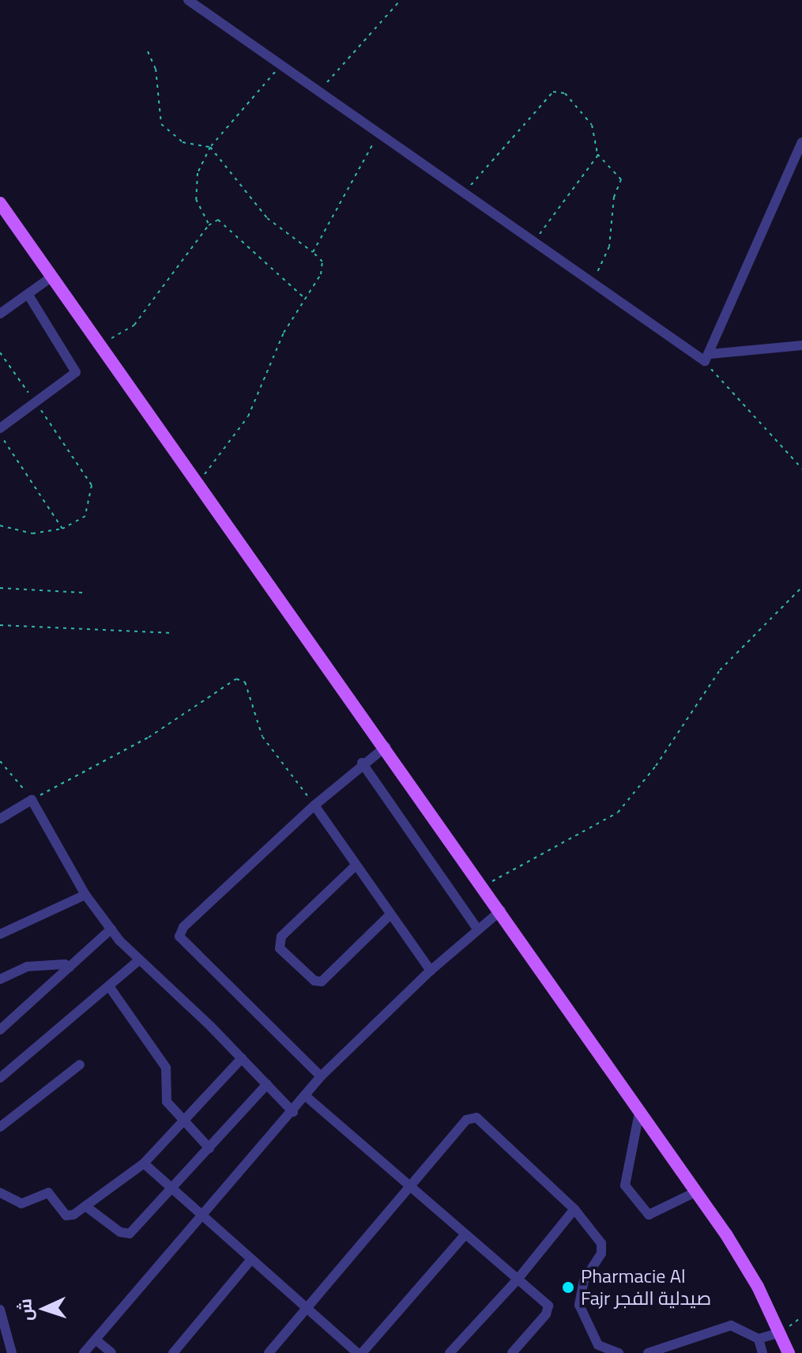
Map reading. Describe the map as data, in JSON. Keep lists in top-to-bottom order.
{
  "places": ["Pharmacie Al Fajr صيدلية الفجر"],
  "north": "left"
}
